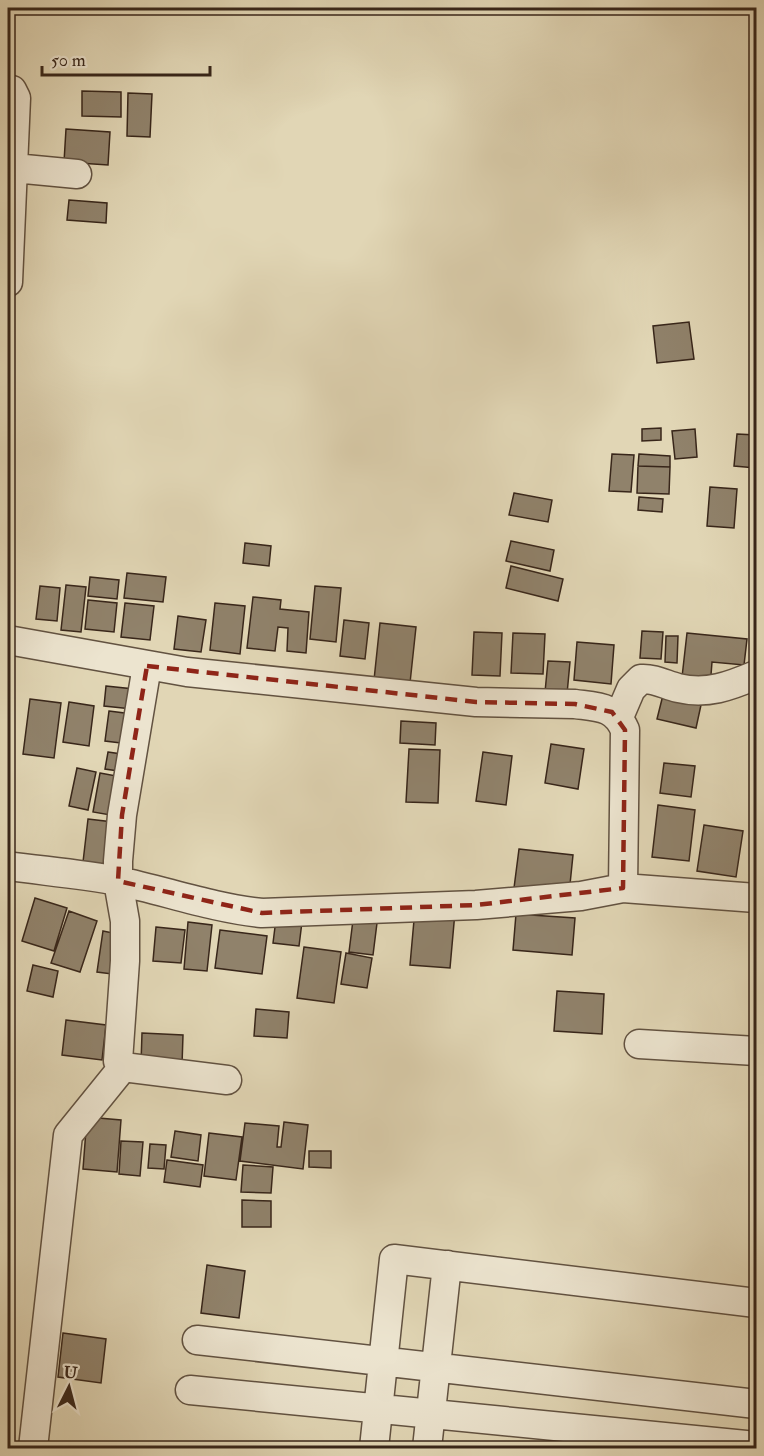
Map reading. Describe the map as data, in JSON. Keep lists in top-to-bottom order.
{
  "scale_bar": "50 m",
  "north": "top"
}
